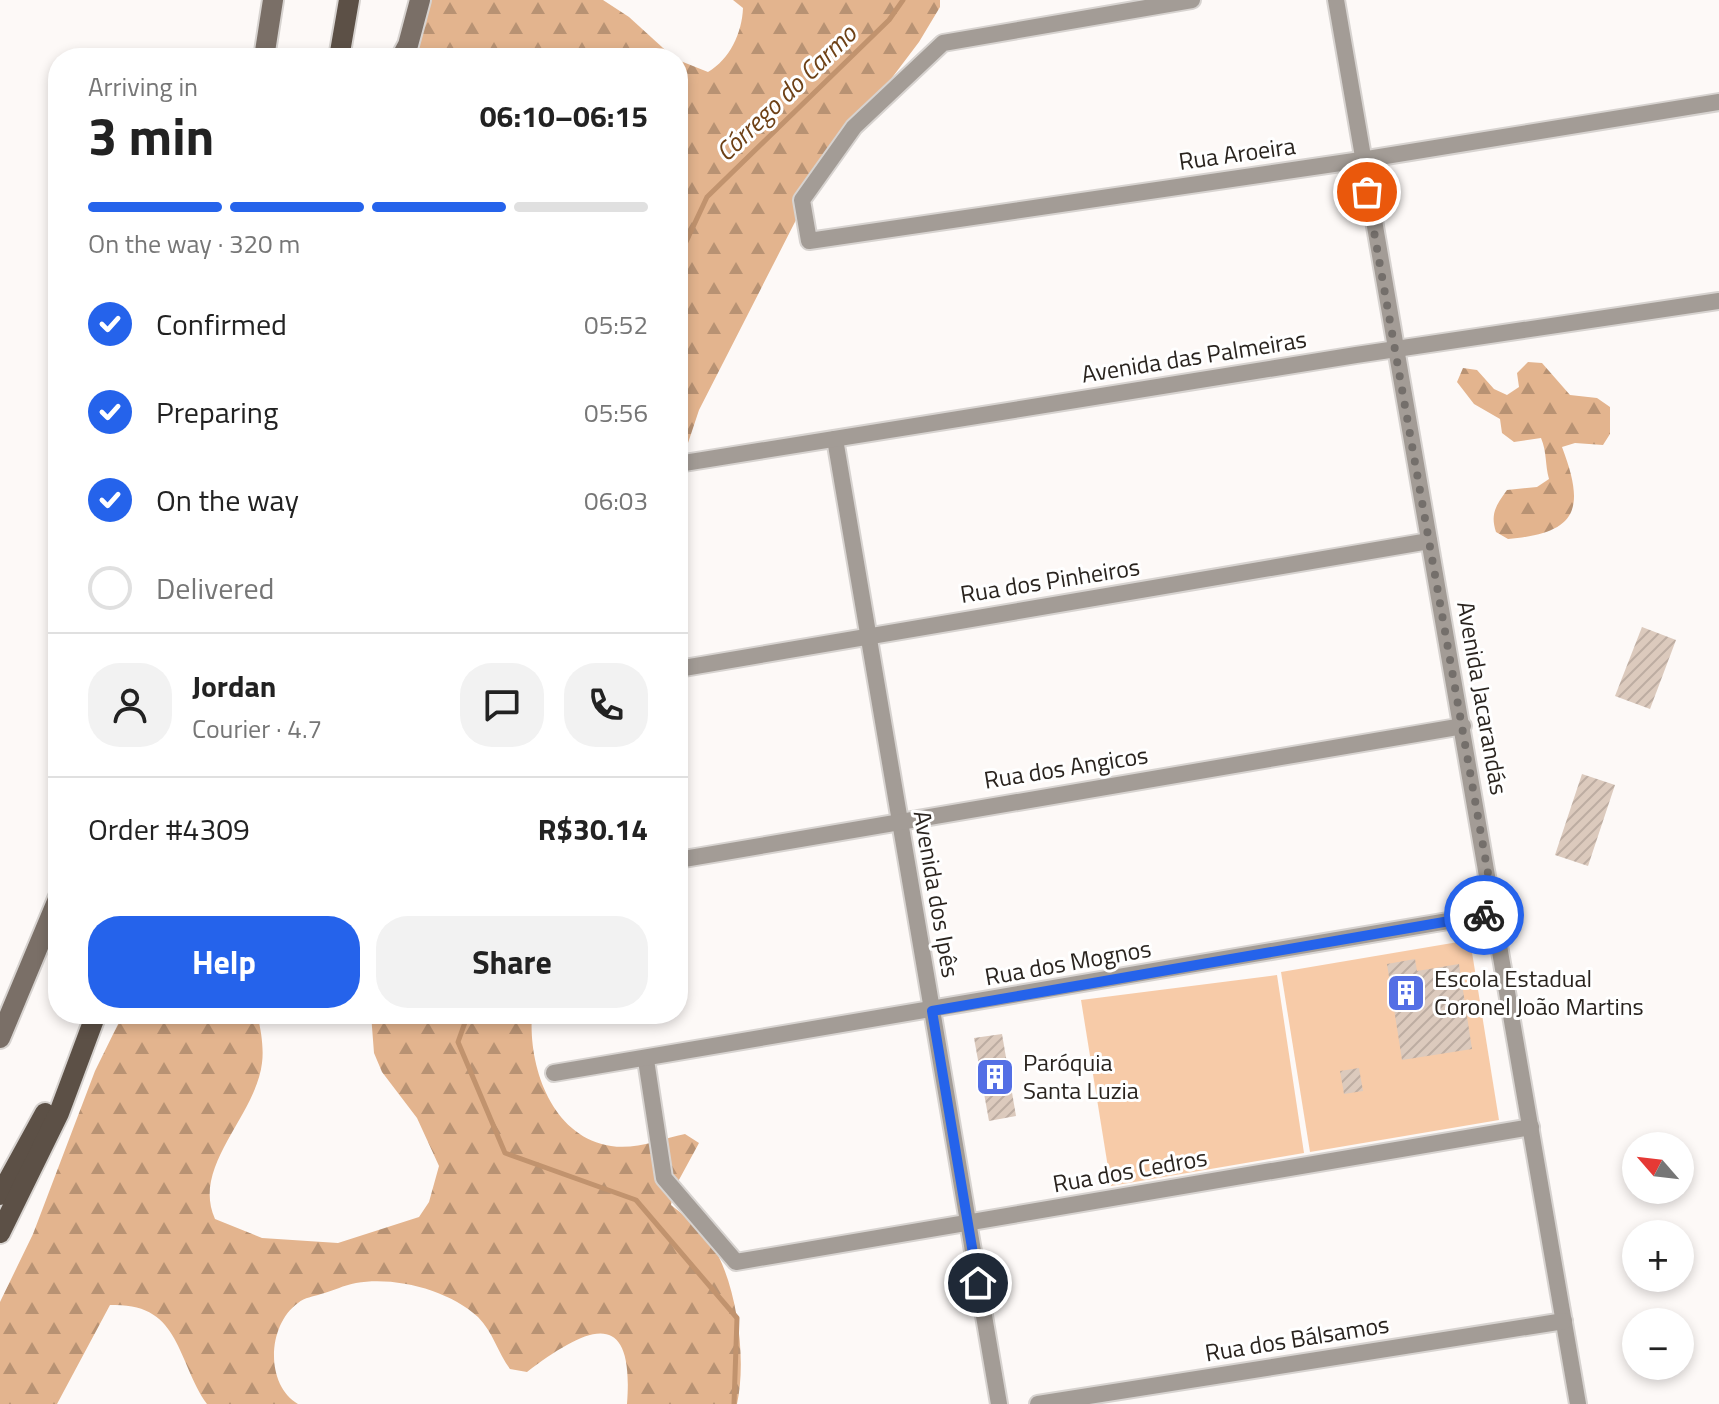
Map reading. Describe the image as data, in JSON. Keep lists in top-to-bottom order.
{
  "streets": {
    "street": [
      "Rua Aroeira",
      "Avenida das Palmeiras",
      "Rua dos Pinheiros",
      "Avenida Jacarandás",
      "Rua dos Angicos",
      "Avenida dos Ipês",
      "Rua dos Mognos",
      "Rua dos Cedros",
      "Rua dos Bálsamos"
    ]
  },
  "crossings": [
    ["Rua Aroeira", "Avenida Jacarandás"],
    ["Avenida das Palmeiras", "Avenida Jacarandás"],
    ["Avenida das Palmeiras", "Avenida dos Ipês"],
    ["Rua dos Pinheiros", "Avenida Jacarandás"],
    ["Rua dos Pinheiros", "Avenida dos Ipês"],
    ["Avenida Jacarandás", "Rua dos Angicos"],
    ["Avenida Jacarandás", "Rua dos Mognos"],
    ["Avenida Jacarandás", "Rua dos Cedros"],
    ["Avenida Jacarandás", "Rua dos Bálsamos"],
    ["Rua dos Angicos", "Avenida dos Ipês"],
    ["Avenida dos Ipês", "Rua dos Mognos"],
    ["Avenida dos Ipês", "Rua dos Cedros"],
    ["Rua dos Mognos", "Rua dos Cedros"]
  ],
  "water": ["Córrego do Carmo"],
  "places": {
    "building": ["Escola Estadual Coronel João Martins", "Paróquia Santa Luzia"]
  },
  "north": "top left",
  "page": {
    "heading": ["3 min", "Arriving in", "06:10–06:15"],
    "panel": [
      "Jordan",
      "Courier · 4.7",
      "Order #4309",
      "R$30.14"
    ],
    "bar": "On the way · 320 m",
    "list": [
      ["Confirmed", "05:52"],
      ["Preparing", "05:56"],
      ["On the way", "06:03"],
      "Delivered"
    ],
    "buttons": ["Help", "Share"],
    "map_buttons": ["+", "−"]
  }
}
